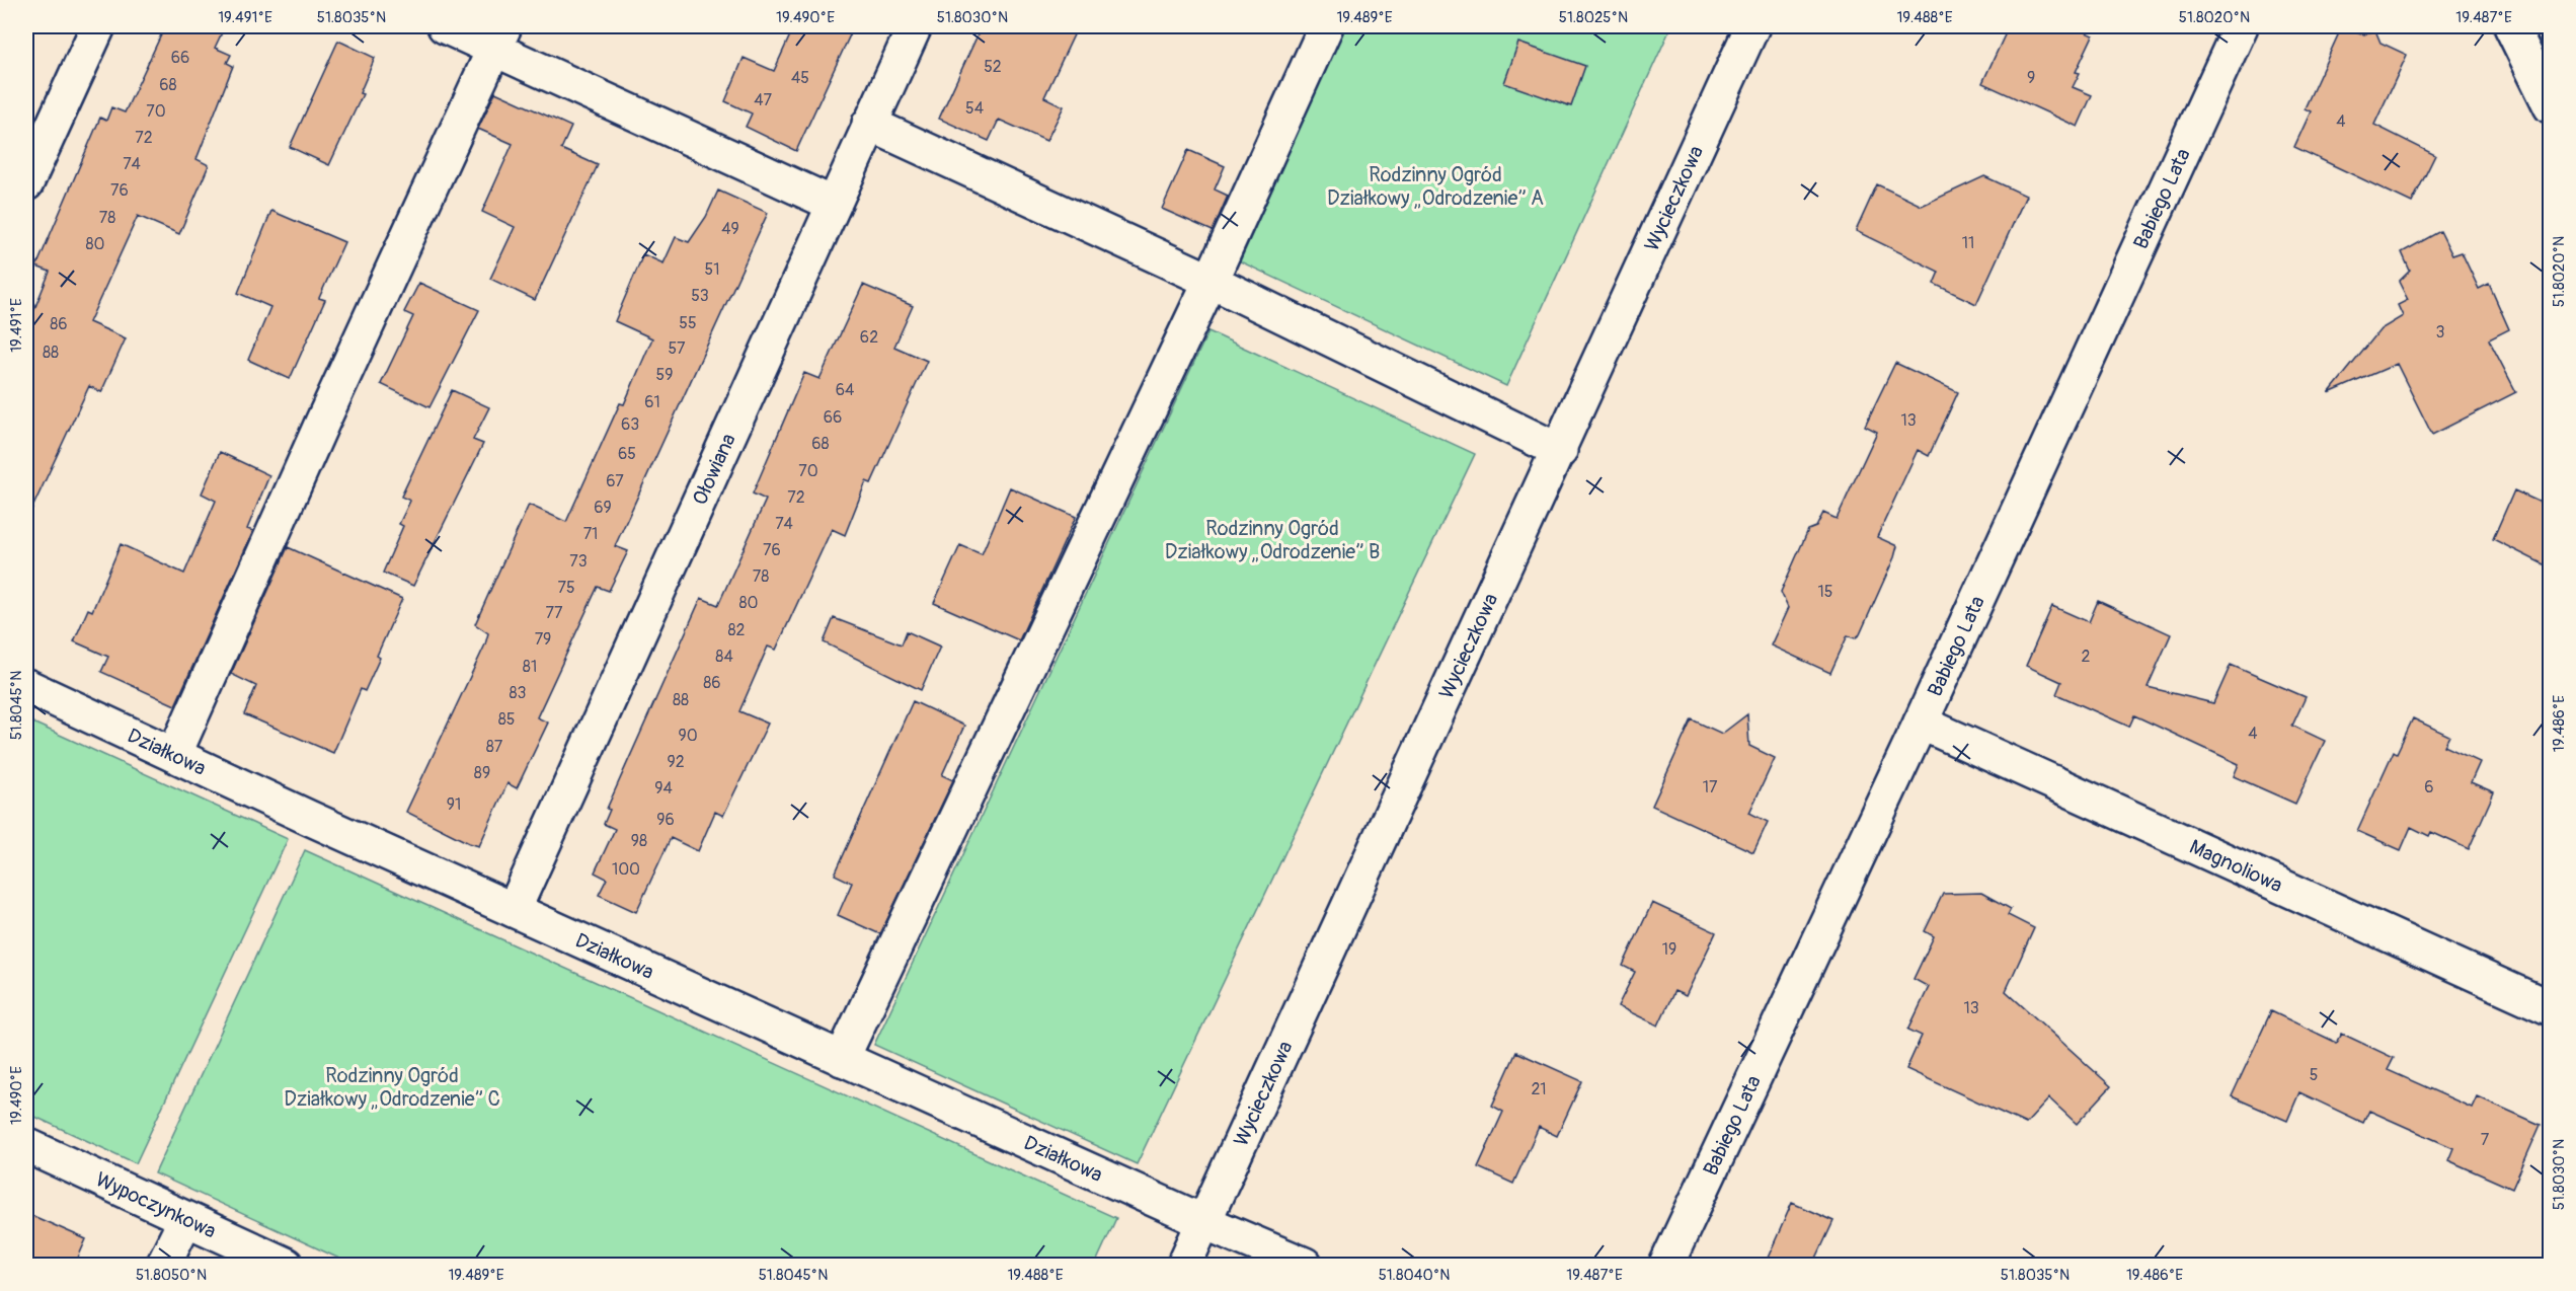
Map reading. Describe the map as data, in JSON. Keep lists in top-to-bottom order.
{
  "streets": {
    "street": [
      "Wycieczkowa",
      "Babiego Lata",
      "Ołowiana",
      "Działkowa",
      "Magnoliowa",
      "Wypoczynkowa"
    ]
  },
  "crossings": [
    ["Wycieczkowa", "Działkowa"],
    ["Babiego Lata", "Magnoliowa"],
    ["Ołowiana", "Działkowa"]
  ],
  "parks": ["Rodzinny Ogród Działkowy „Odrodzenie” A", "Rodzinny Ogród Działkowy „Odrodzenie” B", "Rodzinny Ogród Działkowy „Odrodzenie” C"],
  "house_numbers": [
    "66",
    "52",
    "45",
    "9",
    "68",
    "47",
    "54",
    "70",
    "4",
    "72",
    "74",
    "76",
    "78",
    "49",
    "11",
    "80",
    "51",
    "53",
    "55",
    "86",
    "3",
    "62",
    "57",
    "88",
    "59",
    "64",
    "61",
    "66",
    "13",
    "63",
    "68",
    "65",
    "70",
    "67",
    "72",
    "69",
    "74",
    "71",
    "76",
    "73",
    "78",
    "75",
    "15",
    "80",
    "77",
    "82",
    "79",
    "84",
    "2",
    "81",
    "86",
    "83",
    "88",
    "85",
    "4",
    "90",
    "87",
    "92",
    "89",
    "17",
    "6",
    "94",
    "91",
    "96",
    "98",
    "100",
    "19",
    "13",
    "5",
    "21",
    "7"
  ],
  "coordinates": [
    "19.491°E",
    "51.8035°N",
    "19.490°E",
    "51.8030°N",
    "19.489°E",
    "51.8025°N",
    "19.488°E",
    "51.8020°N",
    "19.487°E",
    "51.8045°N",
    "19.486°E",
    "51.8050°N",
    "51.8040°N"
  ]
}
